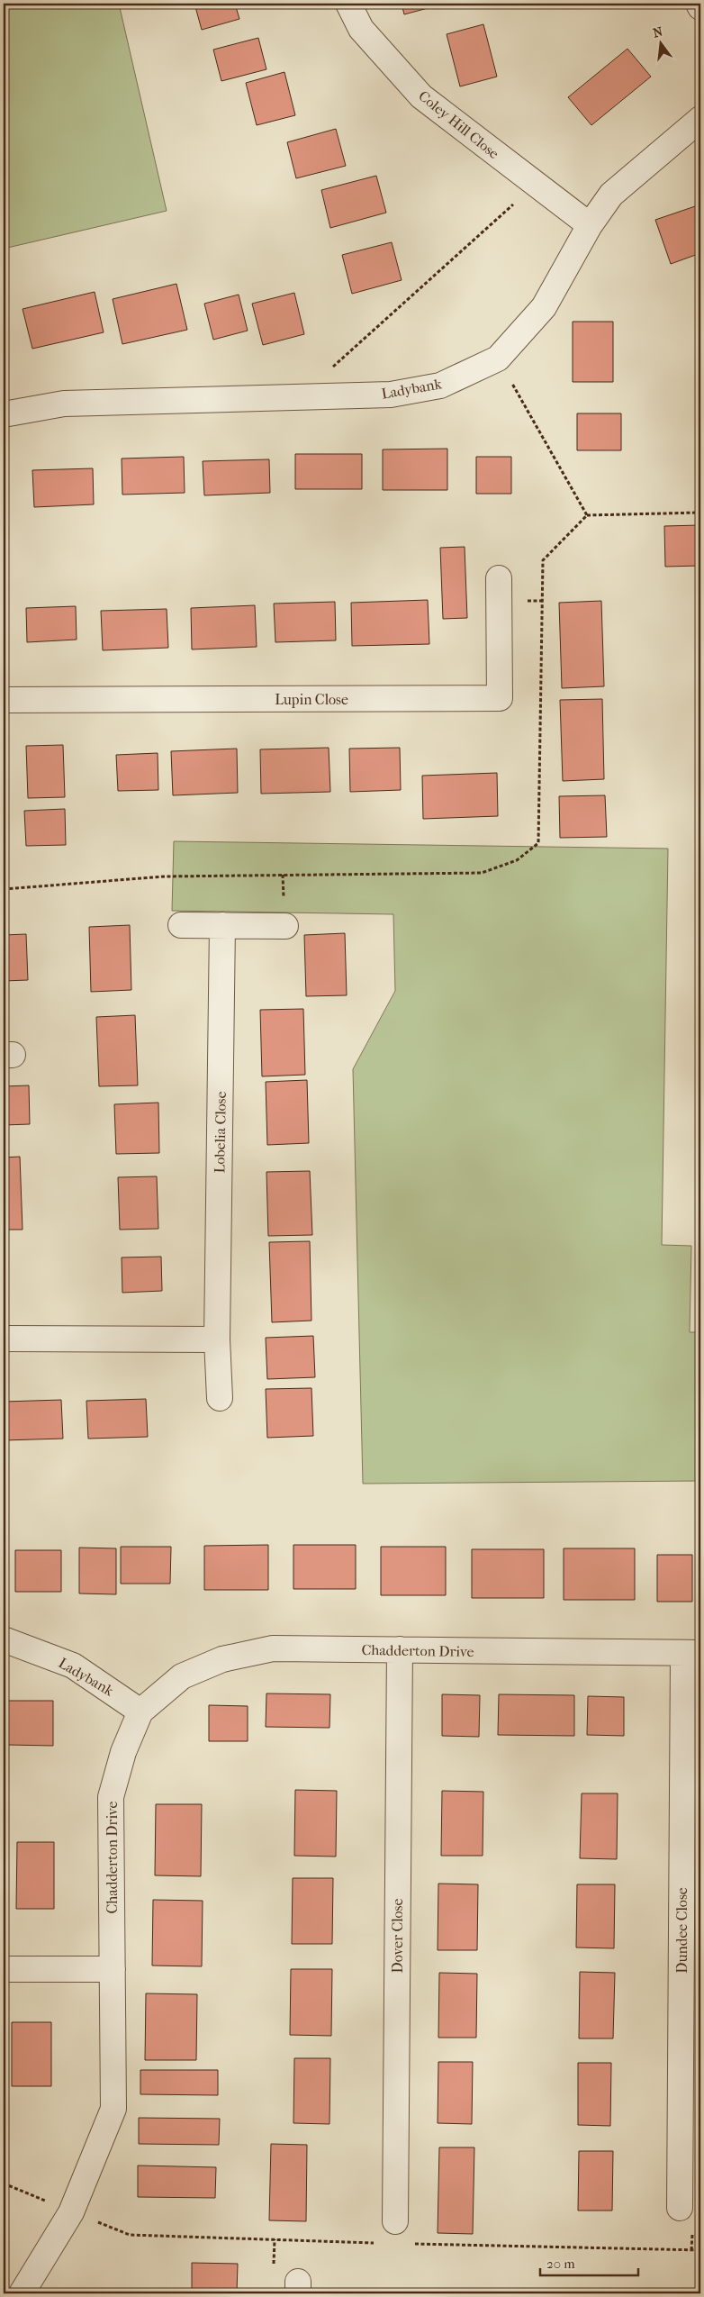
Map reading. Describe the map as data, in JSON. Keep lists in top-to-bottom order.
{
  "streets": {
    "street": [
      "Coley Hill Close",
      "Ladybank",
      "Lupin Close",
      "Lobelia Close",
      "Chadderton Drive",
      "Dundee Close",
      "Dover Close"
    ]
  },
  "crossings": [
    ["Coley Hill Close", "Ladybank"],
    ["Ladybank", "Chadderton Drive"],
    ["Chadderton Drive", "Dundee Close"],
    ["Chadderton Drive", "Dover Close"]
  ],
  "scale_bar": "20 m",
  "north": "top"
}
